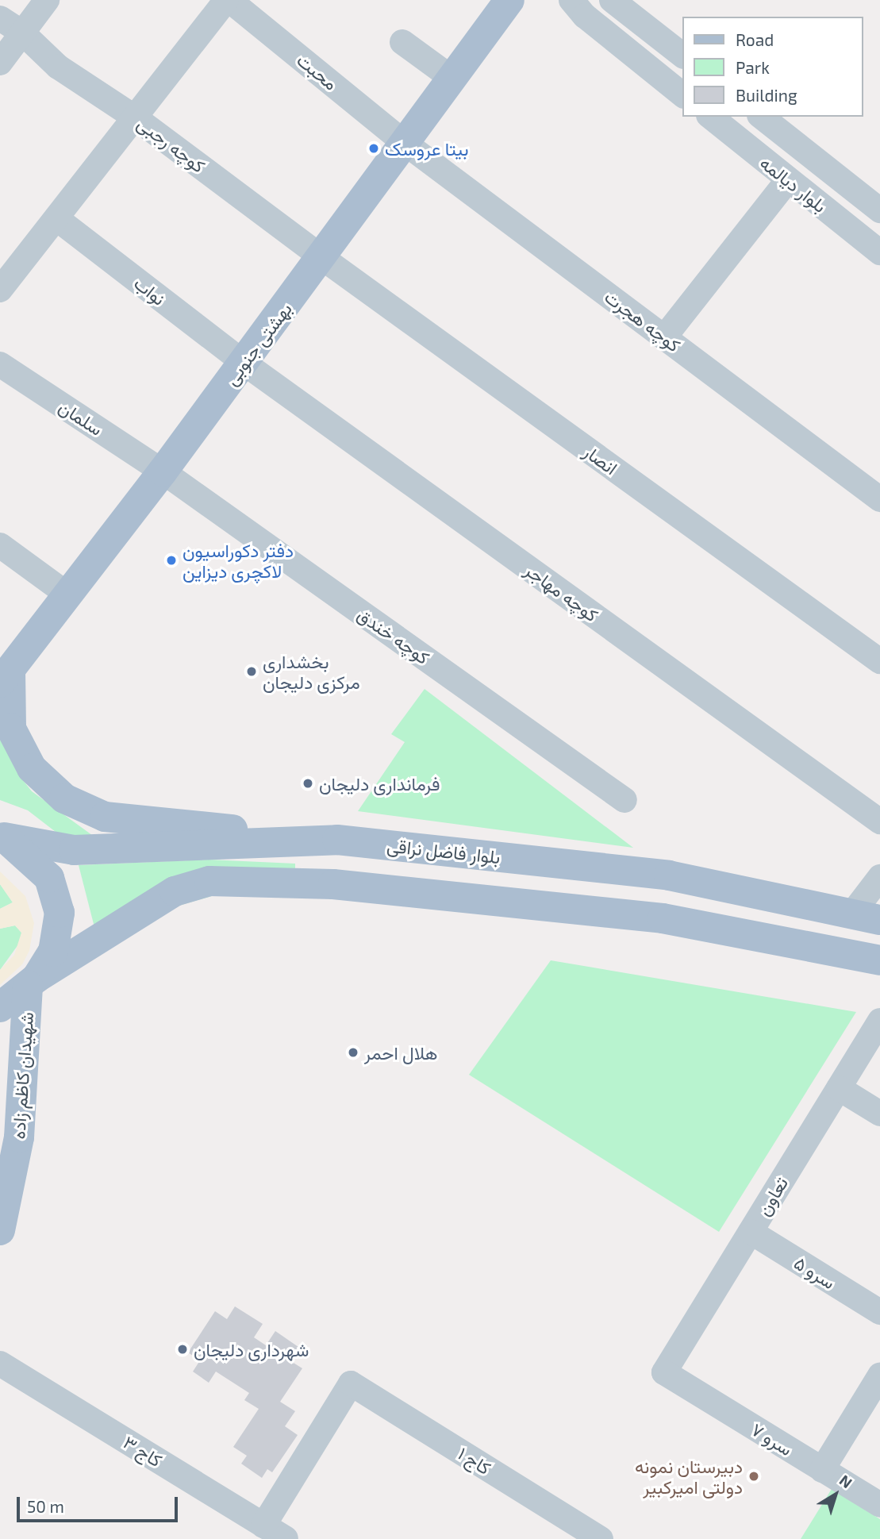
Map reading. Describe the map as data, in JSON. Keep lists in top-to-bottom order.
{
  "streets": {
    "main road": ["بهشتی جنوبی", "بلوار فاضل نراقی", "شهیدان کاظم زاده"],
    "street": [
      "محبت",
      "کوچه رجبی",
      "بلوار دیالمه",
      "نواب",
      "کوچه هجرت",
      "سلمان",
      "انصار",
      "کوچه مهاجر",
      "کوچه خندق",
      "تعاون",
      "سرو ۵",
      "سرو ۷",
      "کاج ۳",
      "کاج ۱"
    ]
  },
  "crossings": [
    ["محبت", "کوچه هجرت"],
    ["محبت", "بهشتی جنوبی"],
    ["کوچه رجبی", "بهشتی جنوبی"],
    ["کوچه رجبی", "انصار"],
    ["نواب", "بهشتی جنوبی"],
    ["نواب", "کوچه مهاجر"],
    ["کوچه هجرت", "بهشتی جنوبی"],
    ["بهشتی جنوبی", "سلمان"],
    ["بهشتی جنوبی", "انصار"],
    ["بهشتی جنوبی", "کوچه مهاجر"],
    ["بهشتی جنوبی", "کوچه خندق"],
    ["سلمان", "کوچه خندق"],
    ["تعاون", "سرو ۵"],
    ["تعاون", "سرو ۷"],
    ["کاج ۳", "کاج ۱"]
  ],
  "places": [
    "بیتا عروسک",
    "دفتر دکوراسیون لاکچری دیزاین",
    "بخشداری مرکزی دلیجان",
    "فرمانداری دلیجان",
    "هلال احمر",
    "شهرداری دلیجان",
    "دبیرستان نمونه دولتی امیرکبیر"
  ],
  "legend": ["Road", "Park", "Building"],
  "scale_bar": "50 m",
  "north": "top right"
}
